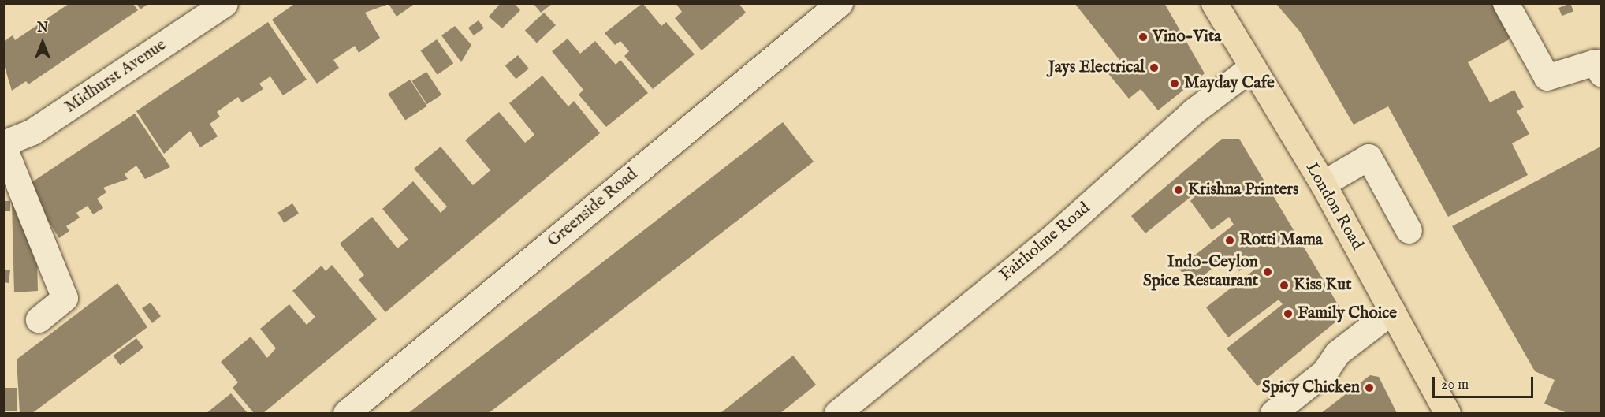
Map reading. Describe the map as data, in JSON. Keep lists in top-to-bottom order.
{
  "streets": {
    "main road": ["London Road"],
    "street": ["Midhurst Avenue", "Greenside Road", "Fairholme Road"]
  },
  "crossings": [
    ["London Road", "Fairholme Road"]
  ],
  "places": [
    "Vino-Vita",
    "Jays Electrical",
    "Mayday Cafe",
    "Krishna Printers",
    "Rotti Mama",
    "Indo-Ceylon Spice Restaurant",
    "Kiss Kut",
    "Family Choice",
    "Spicy Chicken"
  ],
  "scale_bar": "20 m",
  "north": "top"
}
